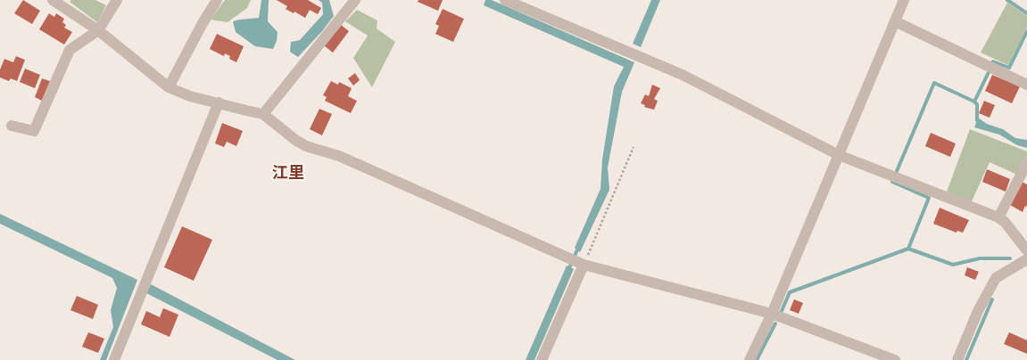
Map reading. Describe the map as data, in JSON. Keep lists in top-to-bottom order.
{
  "districts": ["江里"]
}
